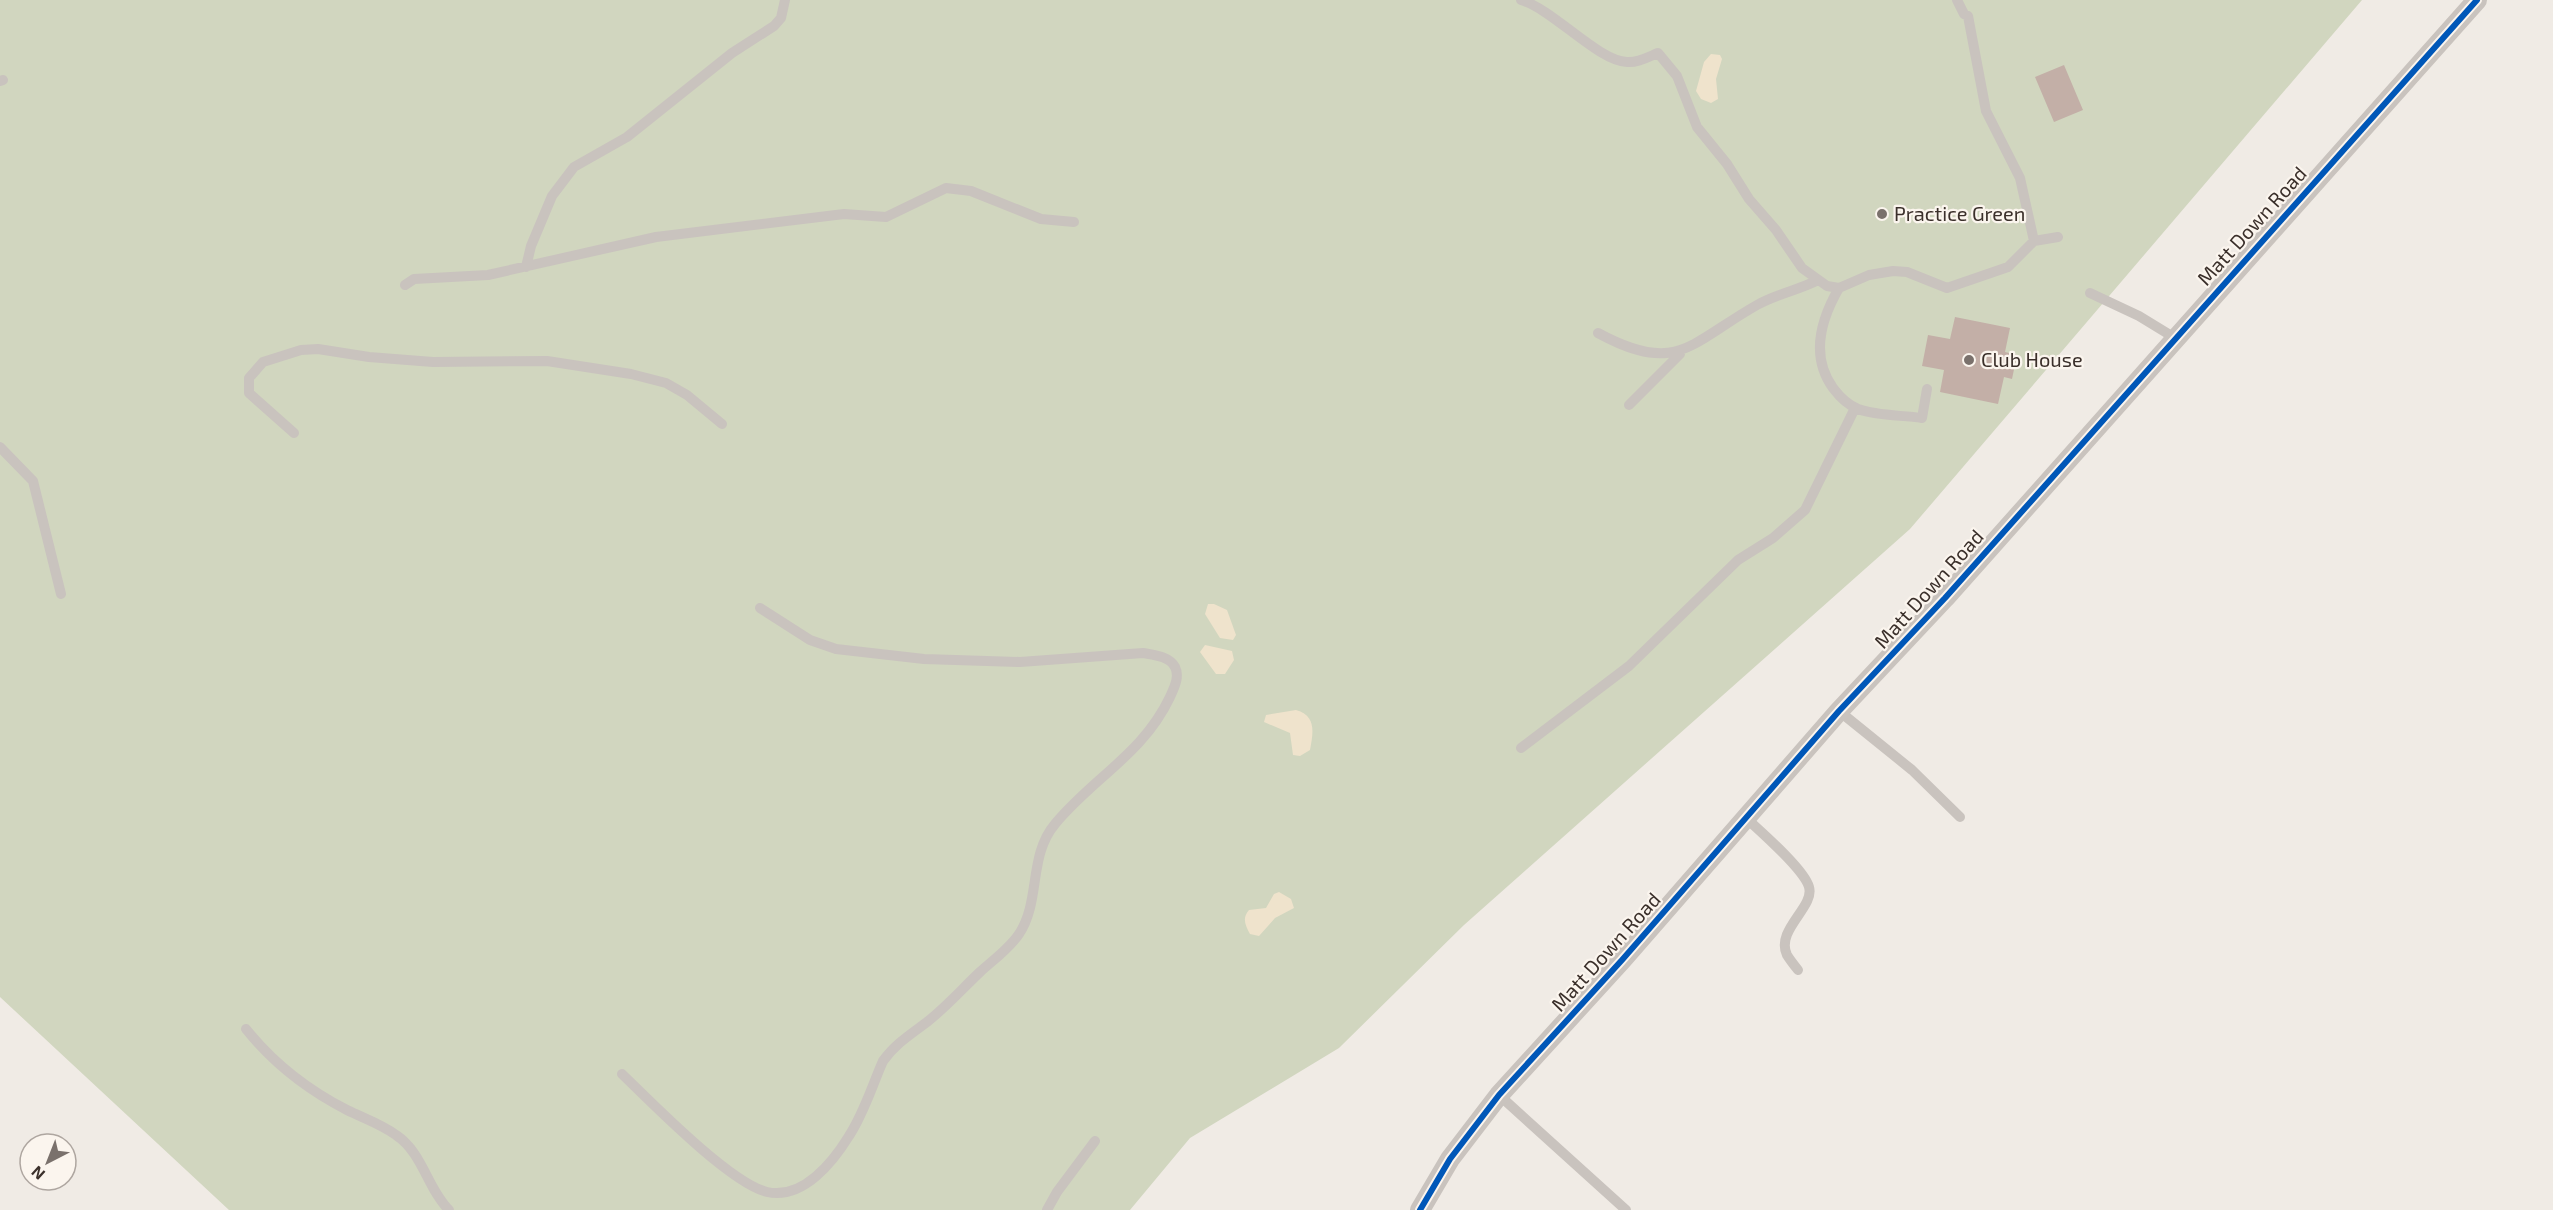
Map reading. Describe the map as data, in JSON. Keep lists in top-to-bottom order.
{
  "streets": {
    "street": ["Matt Down Road"]
  },
  "places": ["Practice Green", "Club House"],
  "north": "bottom left"
}
